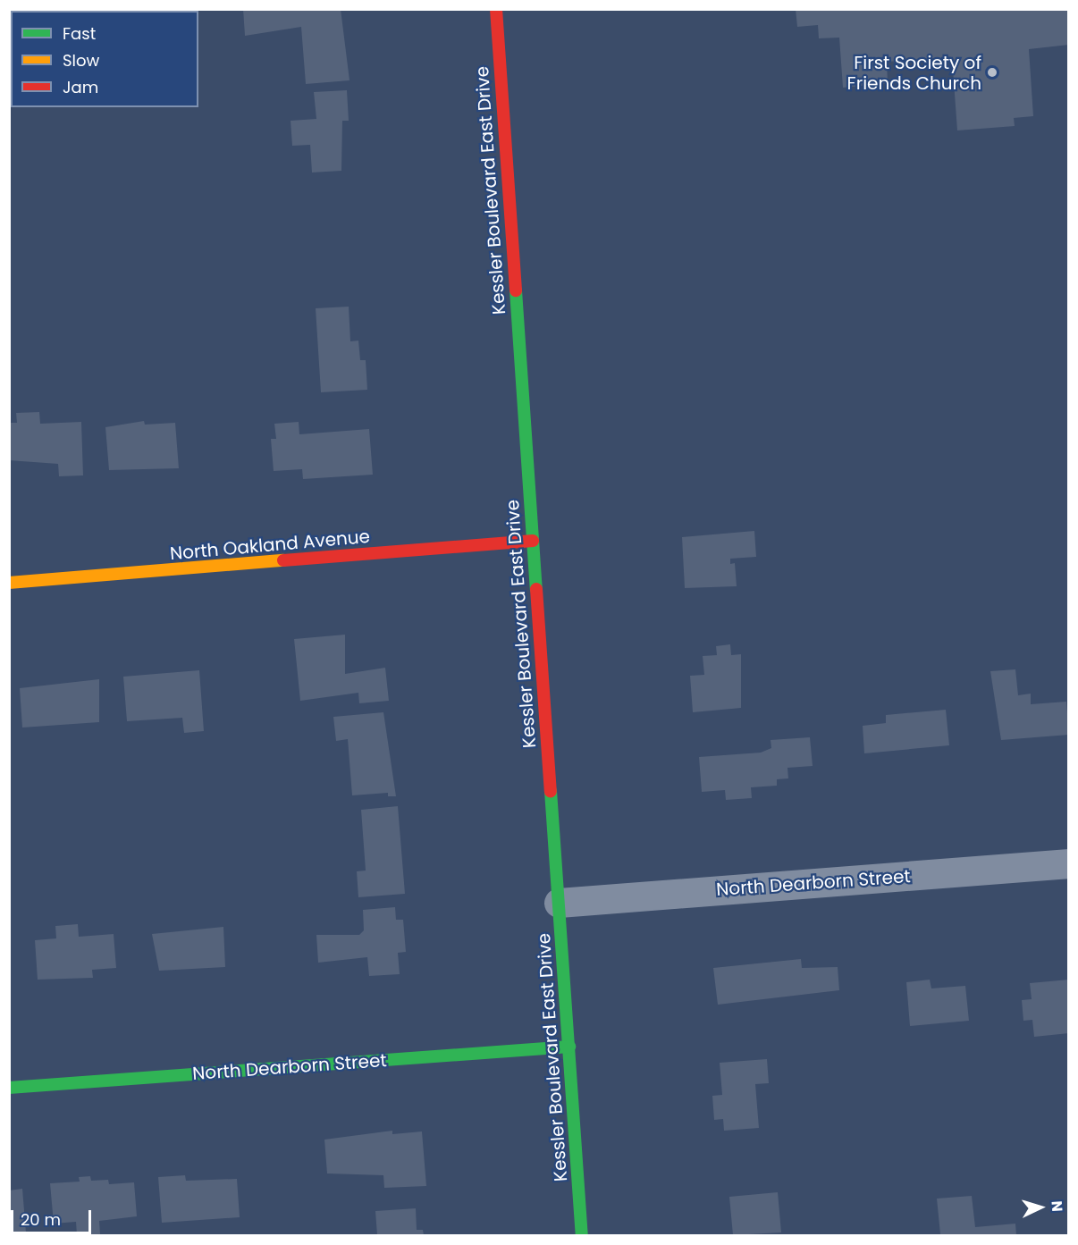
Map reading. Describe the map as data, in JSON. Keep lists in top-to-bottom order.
{
  "streets": {
    "main road": ["Kessler Boulevard East Drive", "North Oakland Avenue", "North Dearborn Street"]
  },
  "crossings": [
    ["Kessler Boulevard East Drive", "North Oakland Avenue"],
    ["Kessler Boulevard East Drive", "North Dearborn Street"]
  ],
  "places": ["First Society of Friends Church"],
  "legend": ["Fast", "Slow", "Jam"],
  "scale_bar": "20 m",
  "north": "right"
}
